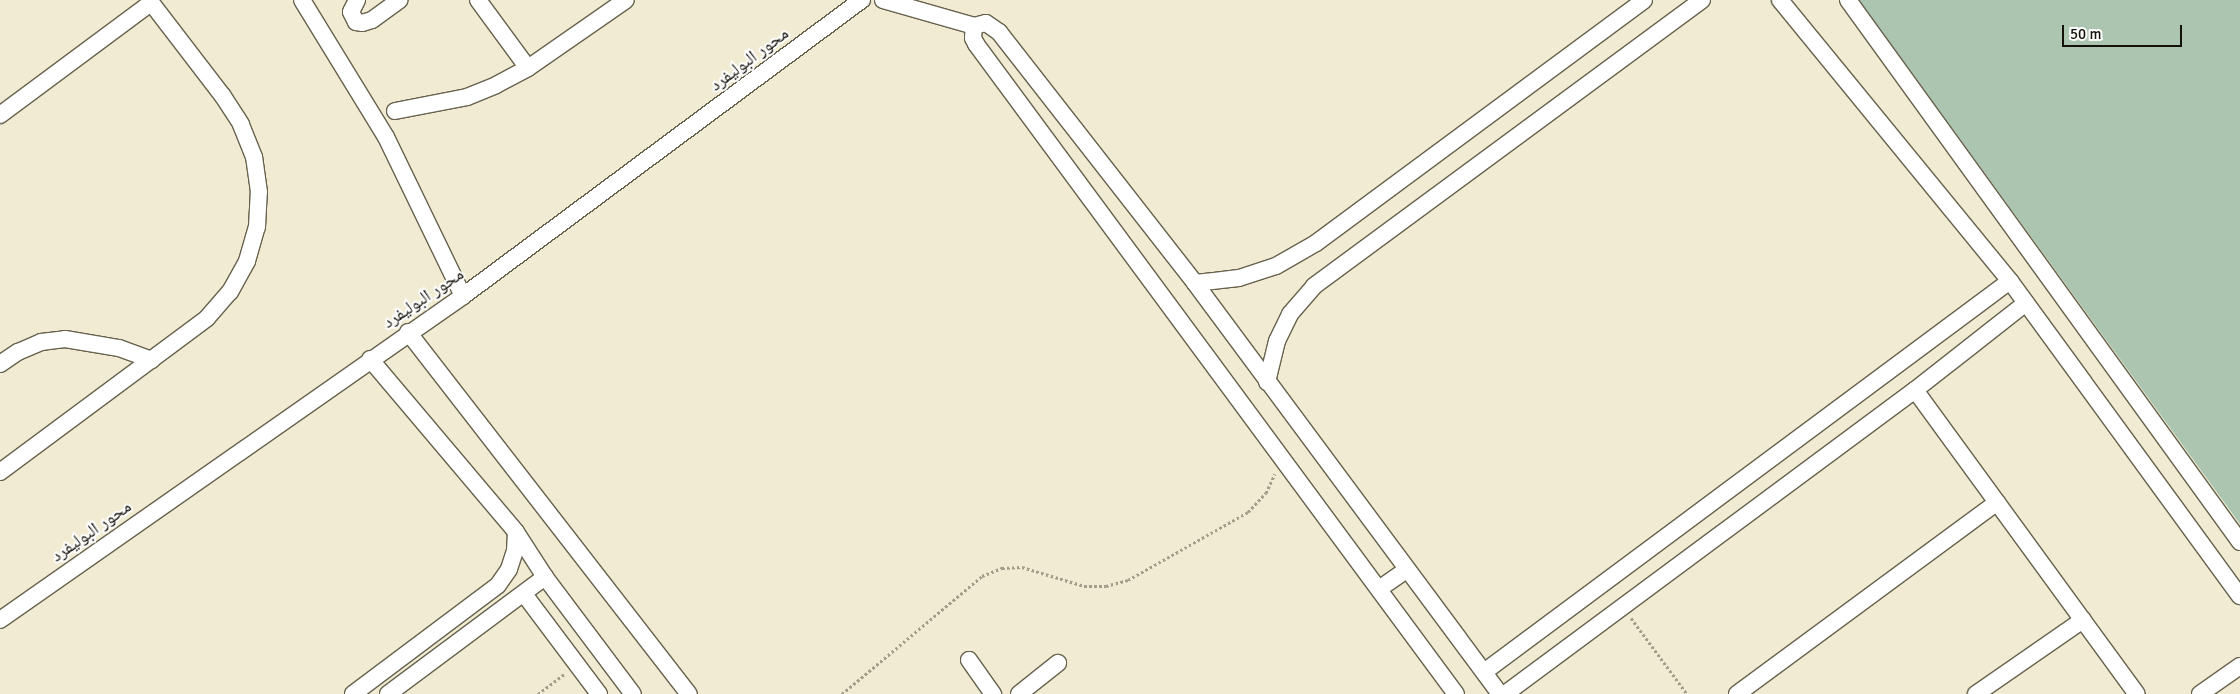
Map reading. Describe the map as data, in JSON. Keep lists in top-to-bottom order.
{
  "streets": {
    "street": ["محور البوليفرد"]
  },
  "scale_bar": "50 m"
}
